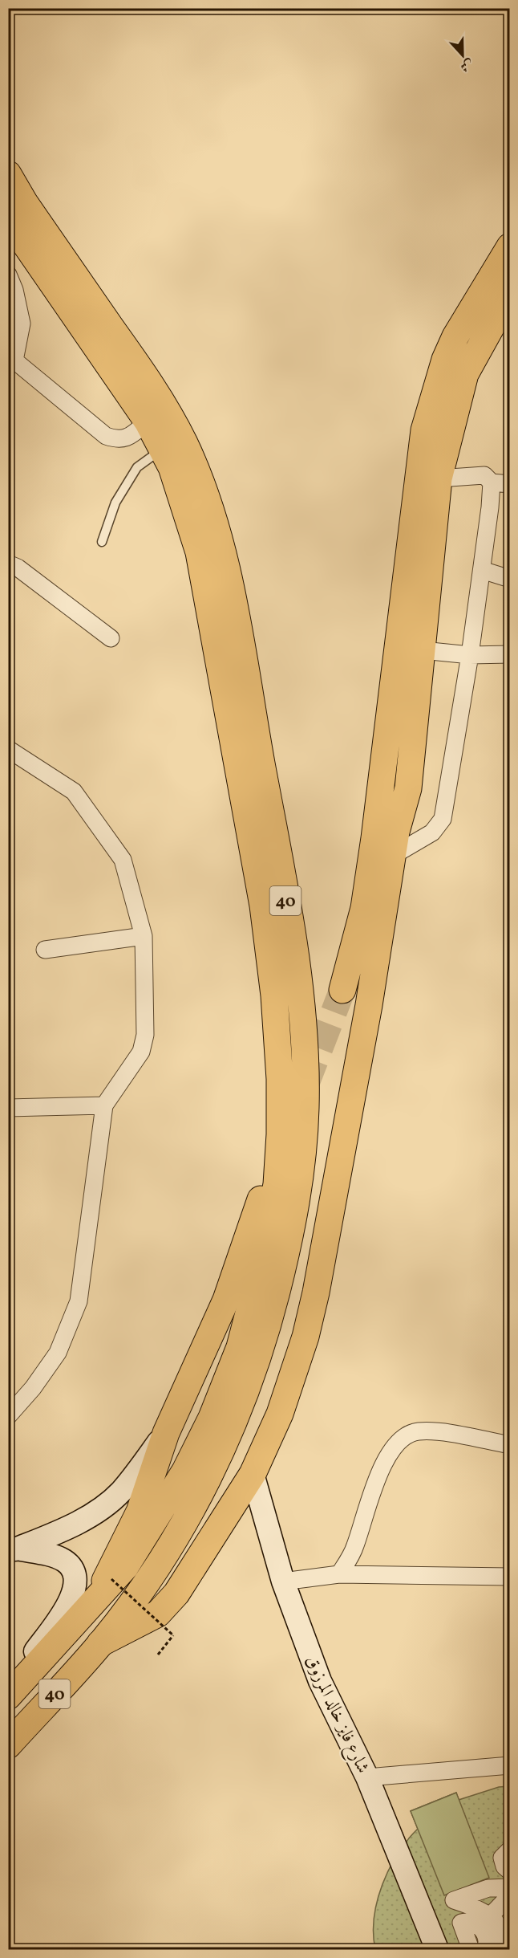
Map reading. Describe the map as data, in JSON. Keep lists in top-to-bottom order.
{
  "streets": {
    "main road": ["40"],
    "street": ["شارع فايز خالد المرزوق"]
  },
  "north": "bottom"
}
